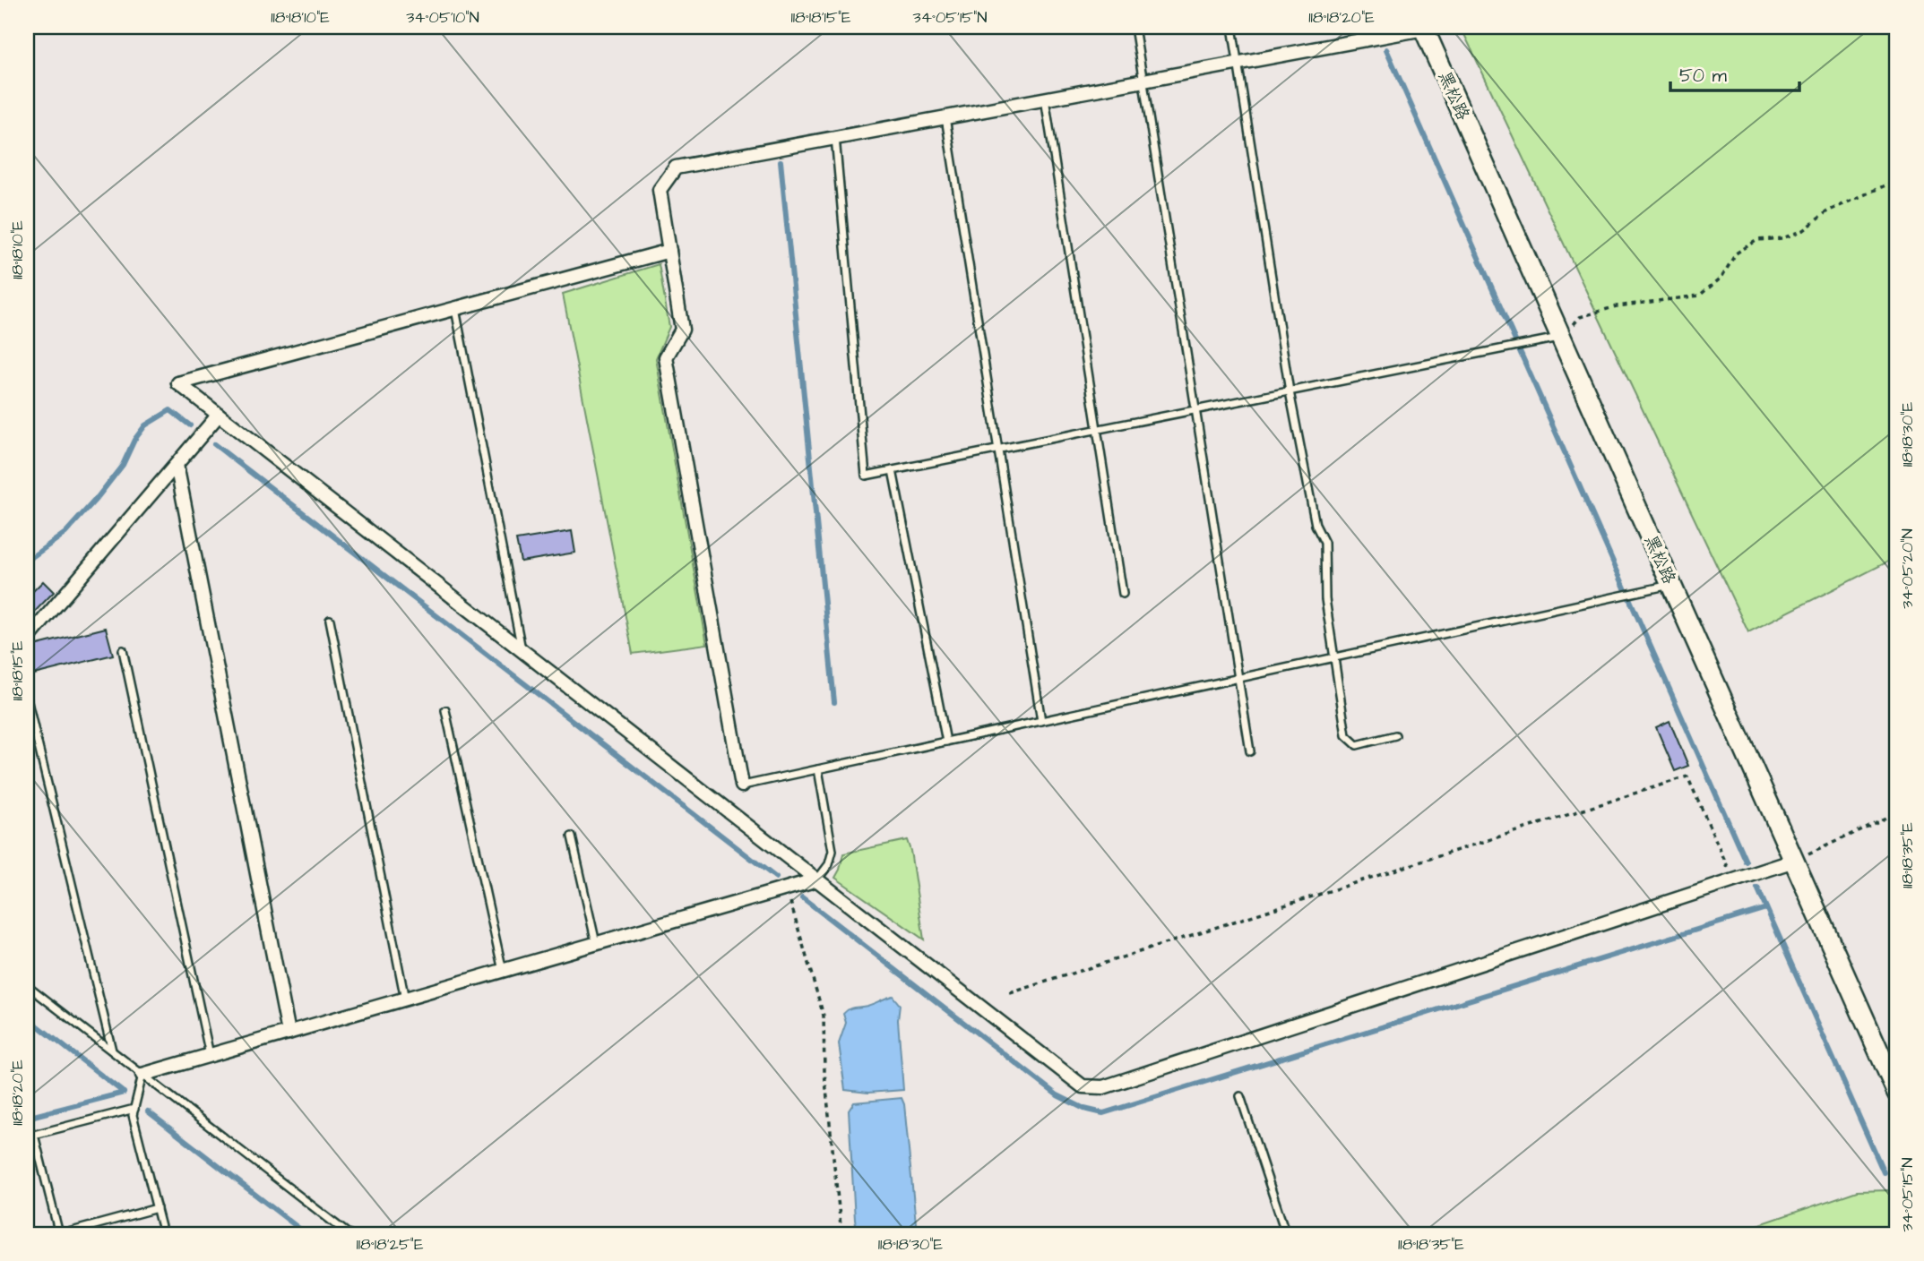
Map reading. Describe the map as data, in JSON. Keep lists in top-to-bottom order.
{
  "streets": {
    "street": ["黑松路"]
  },
  "scale_bar": "50 m",
  "coordinates": [
    "118°18'10\"E",
    "34°05'10\"N",
    "118°18'15\"E",
    "34°05'15\"N",
    "118°18'20\"E",
    "118°18'30\"E",
    "34°05'20\"N",
    "118°18'35\"E",
    "118°18'25\"E"
  ]
}
